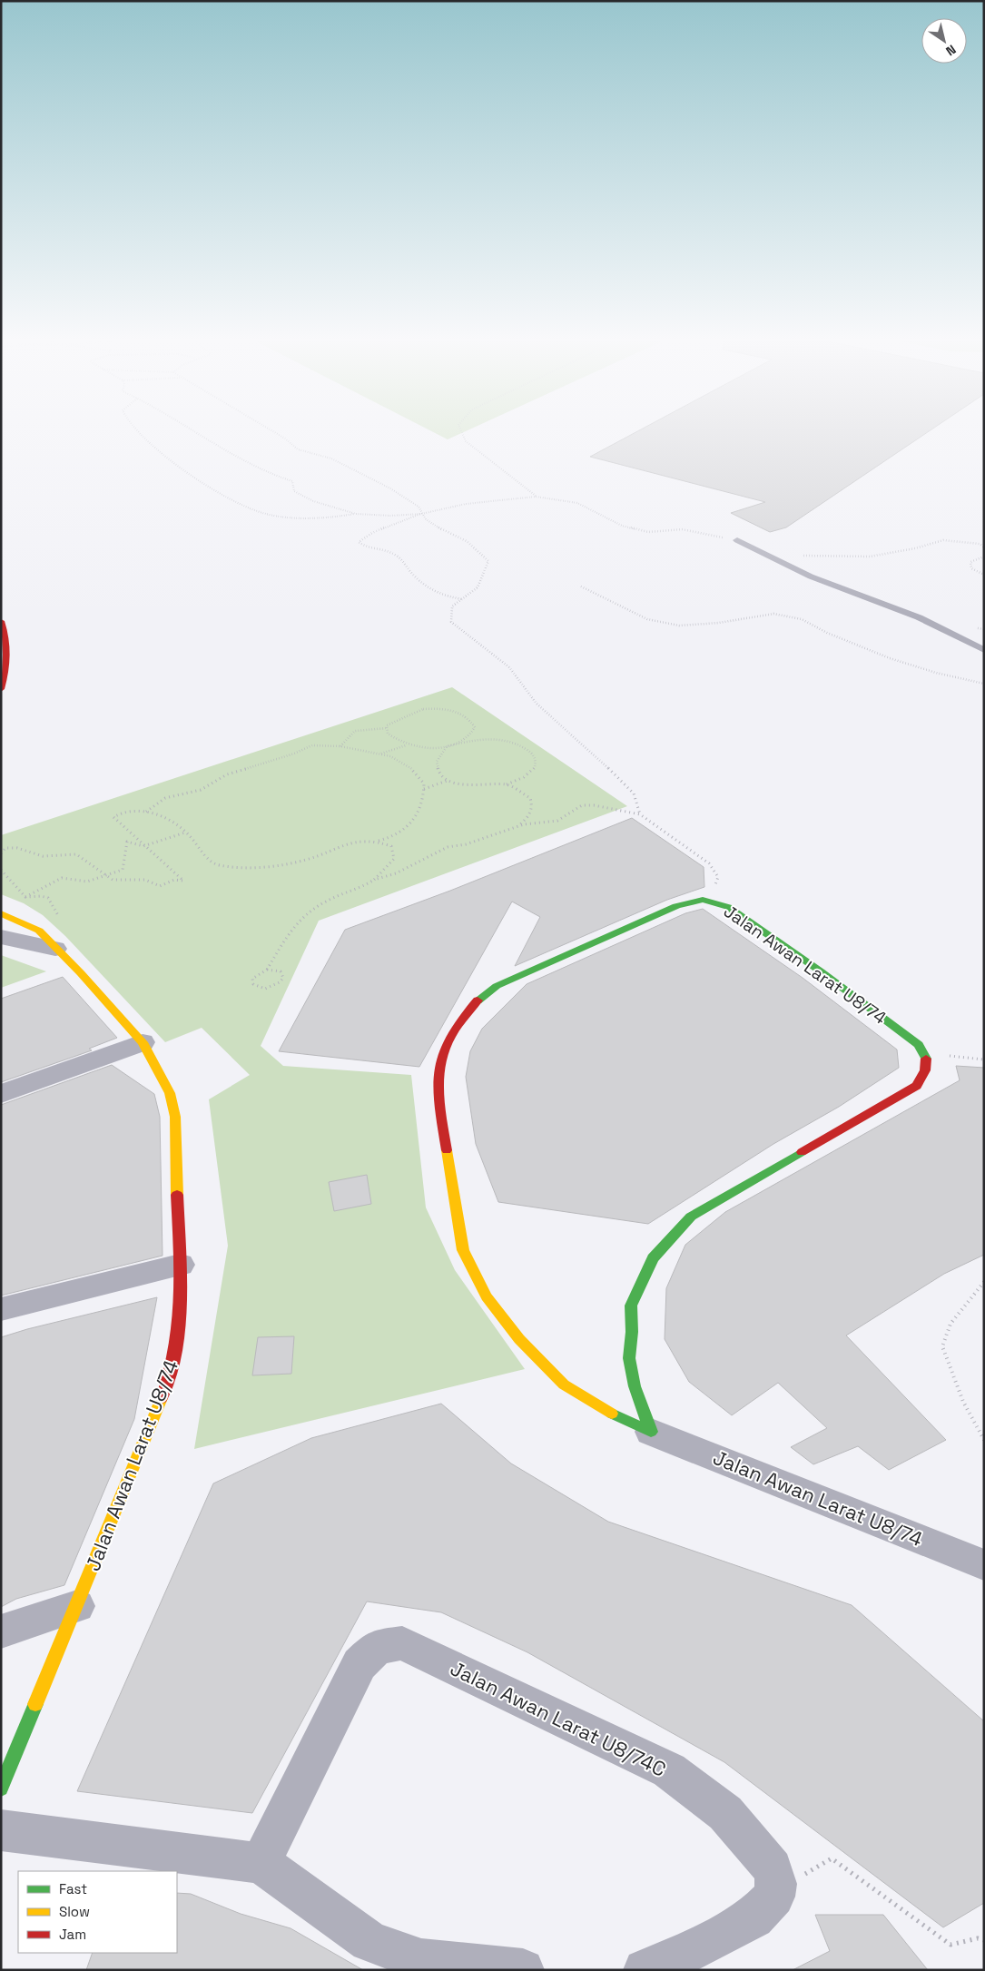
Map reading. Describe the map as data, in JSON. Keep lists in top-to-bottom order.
{
  "streets": {
    "street": ["Jalan Awan Larat U8/74", "Jalan Awan Larat U8/74C"]
  },
  "legend": ["Fast", "Slow", "Jam"],
  "north": "bottom right"
}
